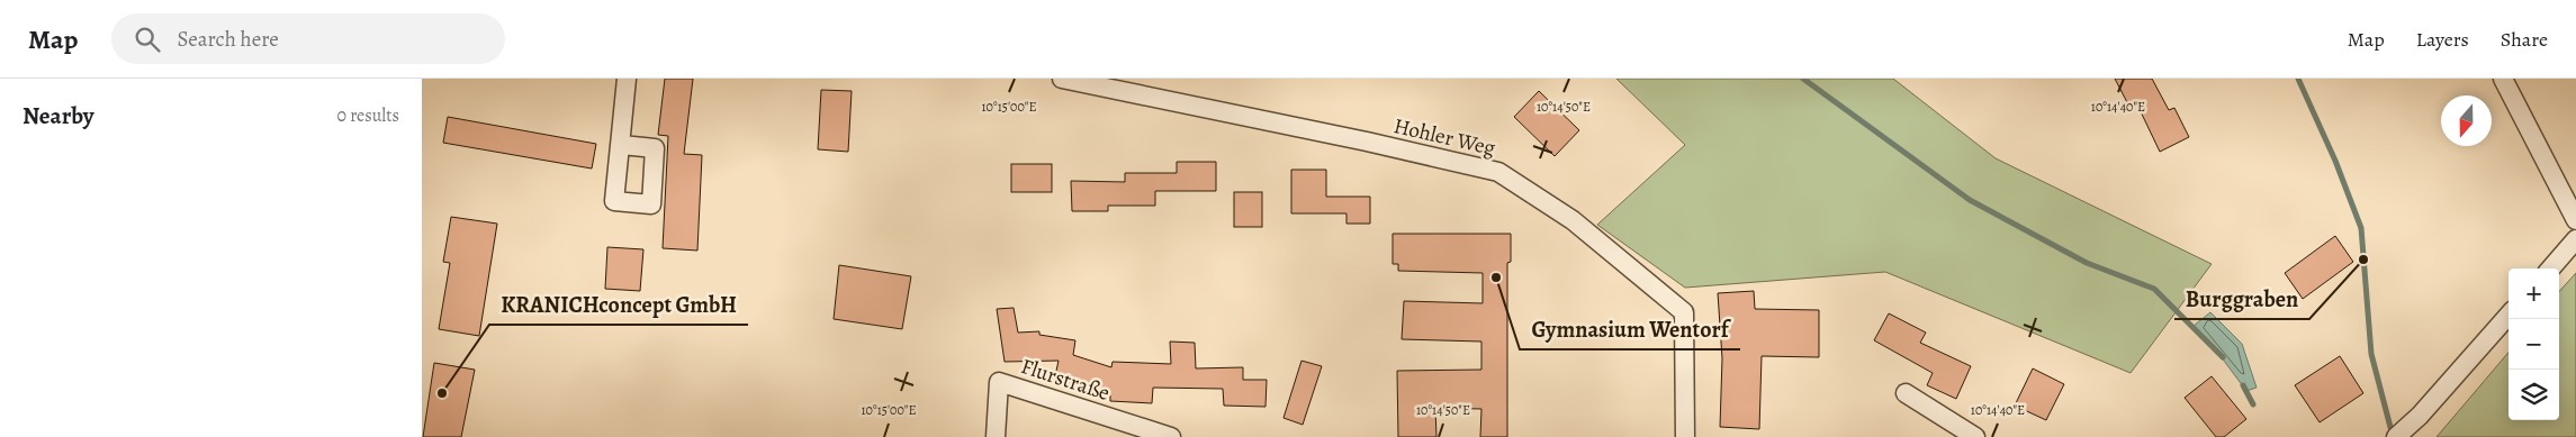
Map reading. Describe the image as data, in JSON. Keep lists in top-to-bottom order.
{
  "streets": {
    "street": ["Hohler Weg", "Flurstraße"]
  },
  "places": ["Burggraben", "Gymnasium Wentorf", "KRANICHconcept GmbH"],
  "north": "bottom",
  "page": {
    "header": "Map",
    "search": "Search here",
    "nav": ["Map", "Layers", "Share"],
    "heading": ["Nearby", "0 results"],
    "map_buttons": ["+", "−"]
  },
  "coordinates": ["10°15'00\"E", "10°14'50\"E", "10°14'40\"E"]
}
